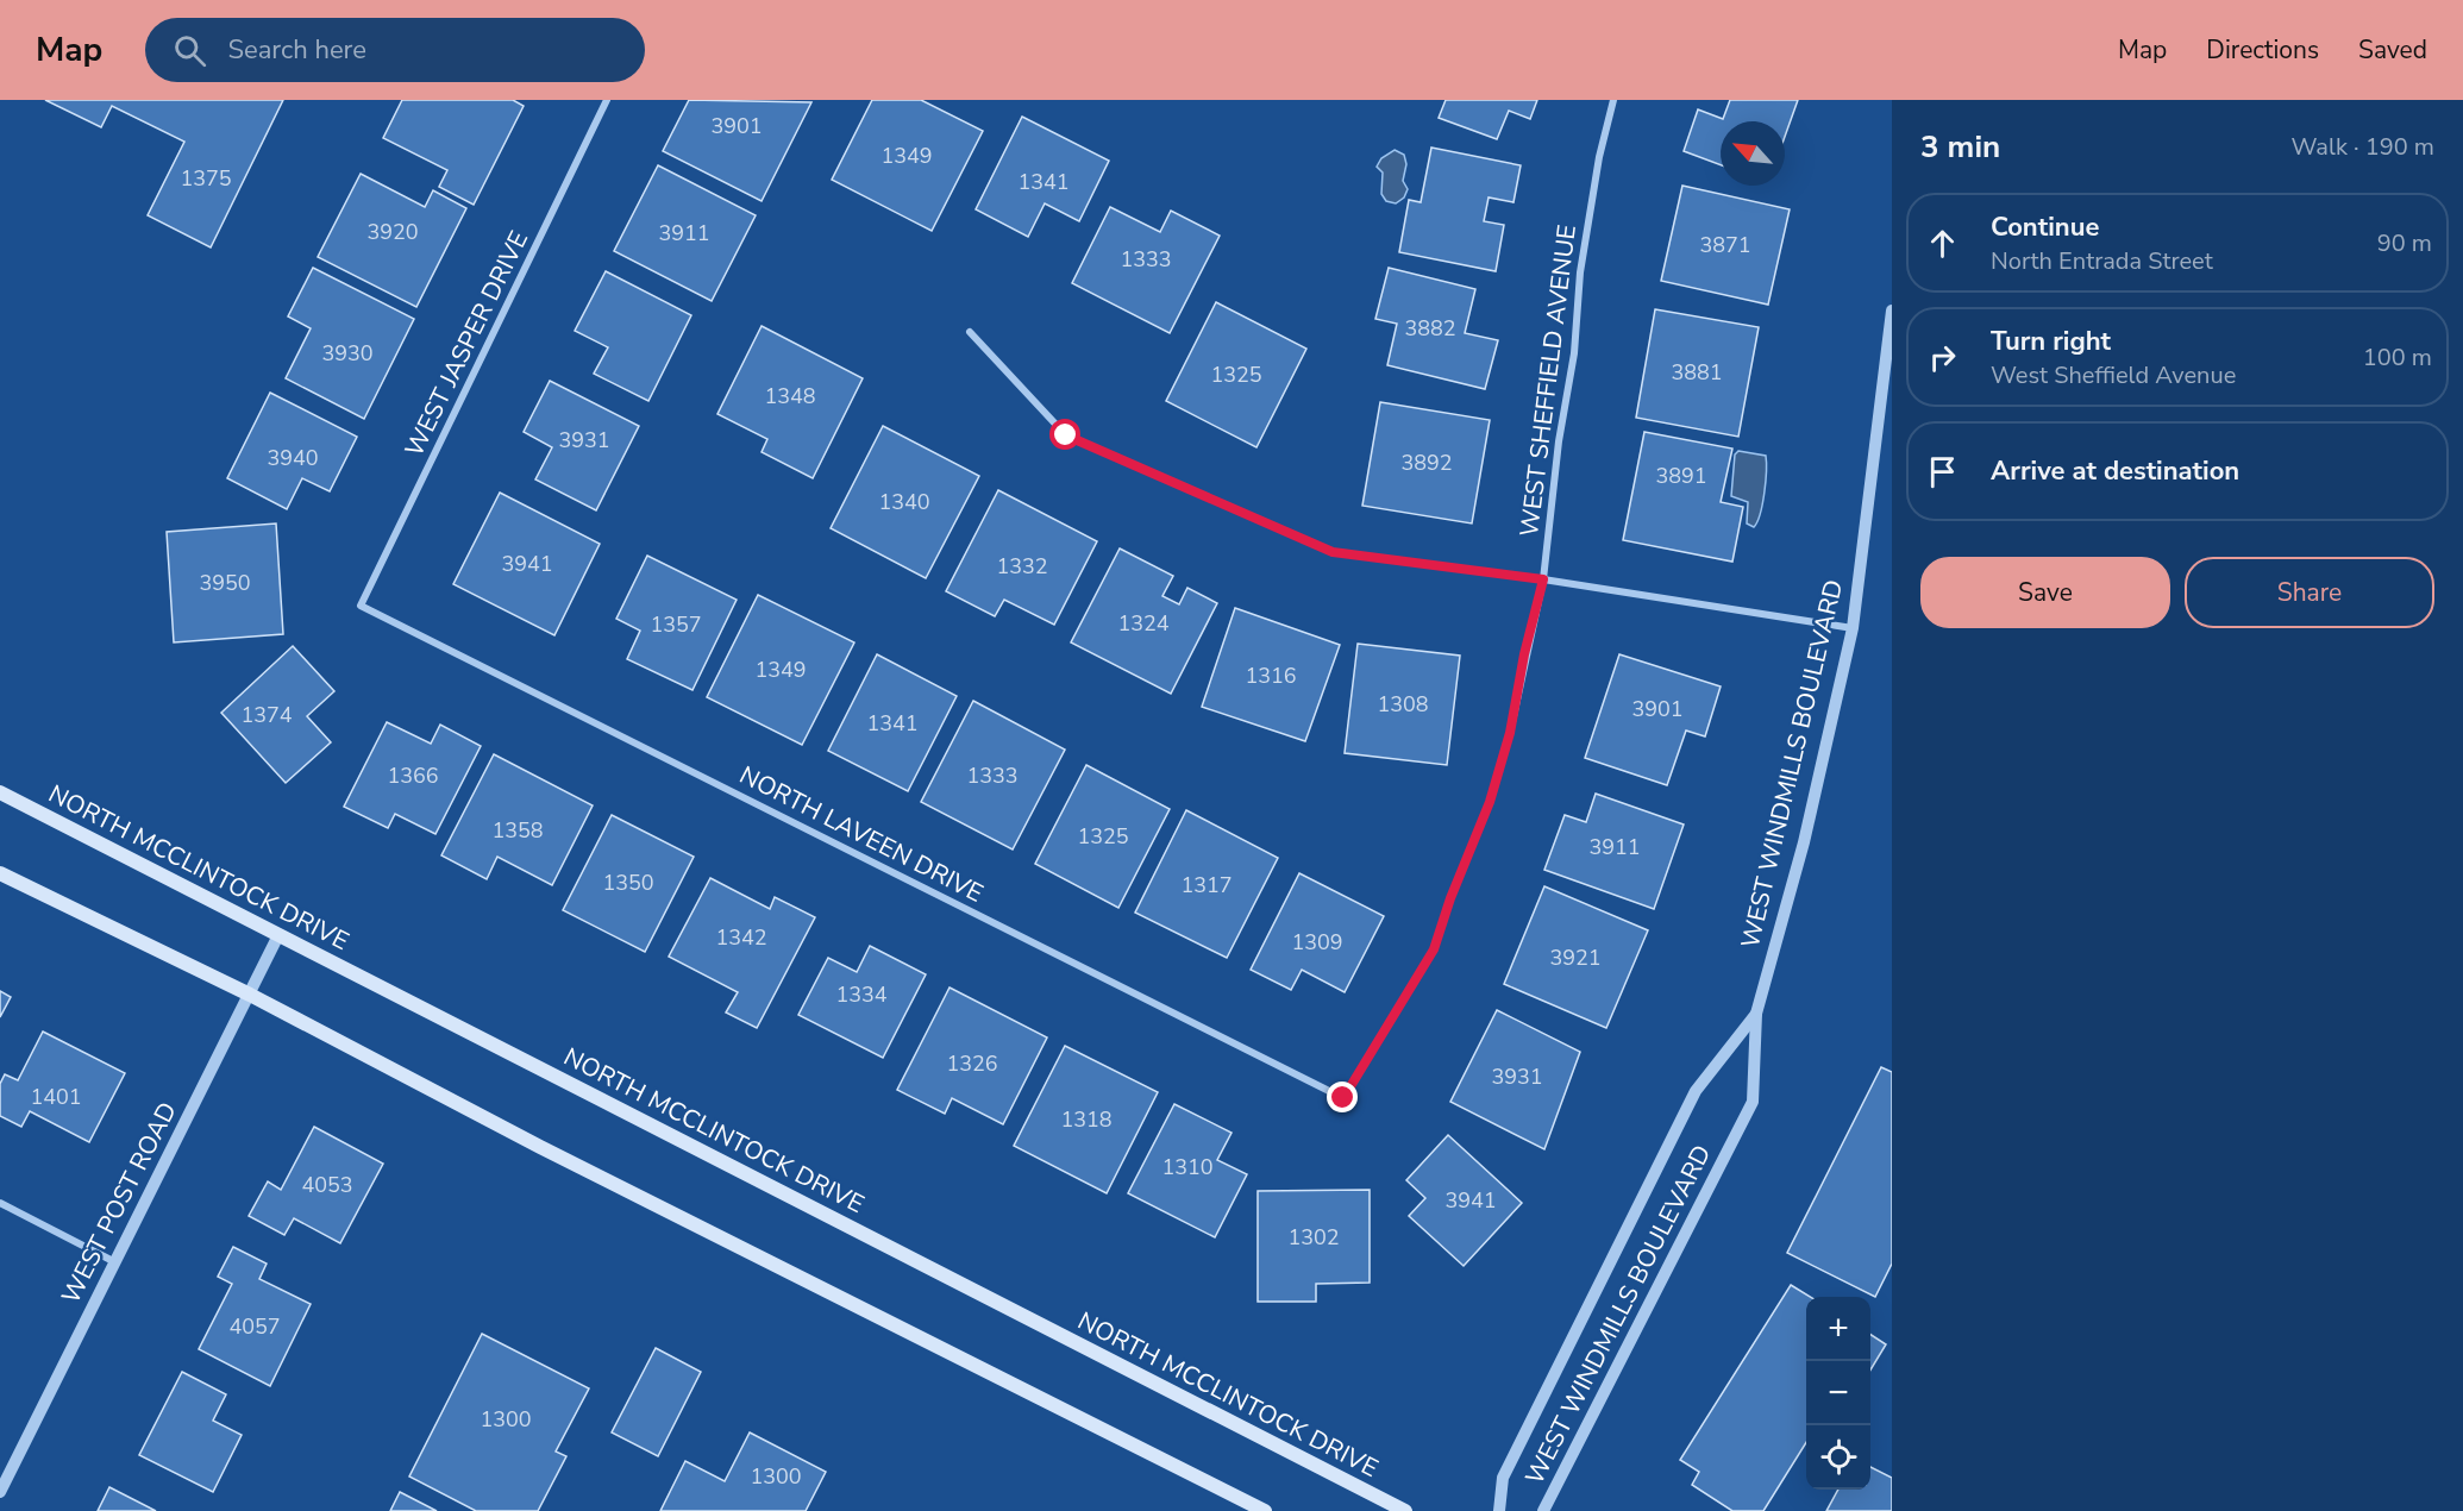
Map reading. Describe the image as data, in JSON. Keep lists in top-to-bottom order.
{
  "streets": {
    "main road": ["NORTH MCCLINTOCK DRIVE"],
    "street": [
      "WEST JASPER DRIVE",
      "WEST SHEFFIELD AVENUE",
      "WEST WINDMILLS BOULEVARD",
      "NORTH LAVEEN DRIVE",
      "WEST POST ROAD"
    ]
  },
  "crossings": [
    ["WEST JASPER DRIVE", "NORTH LAVEEN DRIVE"],
    ["WEST SHEFFIELD AVENUE", "NORTH LAVEEN DRIVE"],
    ["NORTH MCCLINTOCK DRIVE", "WEST POST ROAD"]
  ],
  "house_numbers": [
    "3901",
    "1349",
    "1375",
    "1341",
    "3920",
    "3911",
    "3871",
    "1333",
    "3882",
    "3930",
    "3881",
    "1325",
    "1348",
    "3931",
    "3940",
    "3892",
    "3891",
    "1340",
    "3941",
    "1332",
    "3950",
    "1324",
    "1357",
    "1349",
    "1316",
    "1308",
    "3901",
    "1374",
    "1341",
    "1366",
    "1333",
    "1358",
    "1325",
    "3911",
    "1350",
    "1317",
    "1342",
    "1309",
    "3921",
    "1334",
    "1326",
    "3931",
    "1401",
    "1318",
    "1310",
    "4053",
    "3941",
    "1302",
    "4057",
    "1300",
    "1300"
  ],
  "north": "top left",
  "page": {
    "header": "Map",
    "search": "Search here",
    "nav": ["Map", "Directions", "Saved"],
    "heading": ["3 min", "Walk · 190 m"],
    "list": [
      ["Continue", "North Entrada Street", "90 m"],
      ["Turn right", "West Sheffield Avenue", "100 m"],
      "Arrive at destination"
    ],
    "buttons": ["Save", "Share"],
    "map_buttons": ["+", "−"]
  }
}
